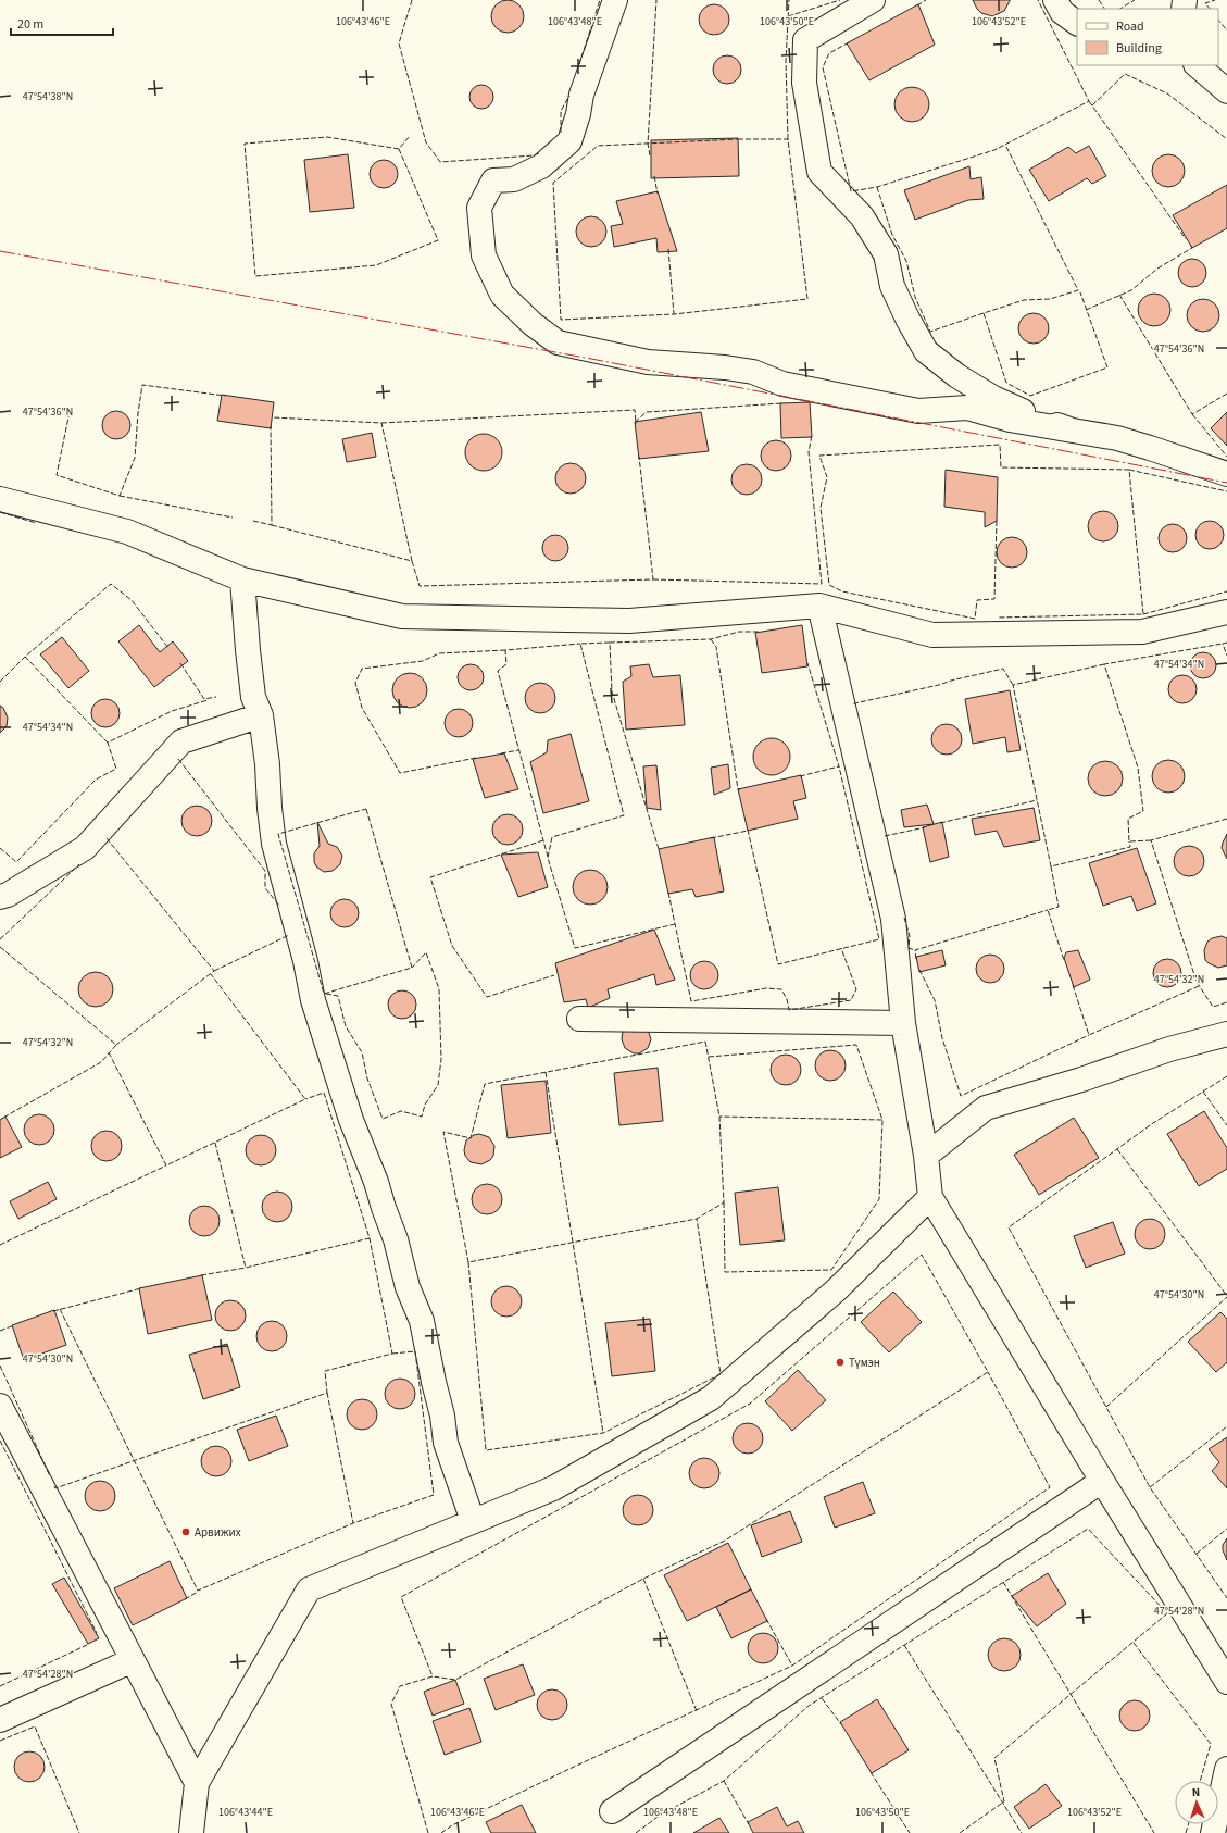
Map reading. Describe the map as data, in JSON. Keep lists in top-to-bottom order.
{
  "places": ["Түмэн", "Арвижих"],
  "legend": ["Road", "Building"],
  "scale_bar": "20 m",
  "north": "top",
  "coordinates": [
    "106°43'46\"E",
    "106°43'48\"E",
    "106°43'50\"E",
    "106°43'52\"E",
    "47°54'38\"N",
    "47°54'36\"N",
    "47°54'34\"N",
    "47°54'32\"N",
    "47°54'30\"N",
    "47°54'28\"N",
    "106°43'44\"E"
  ]
}
